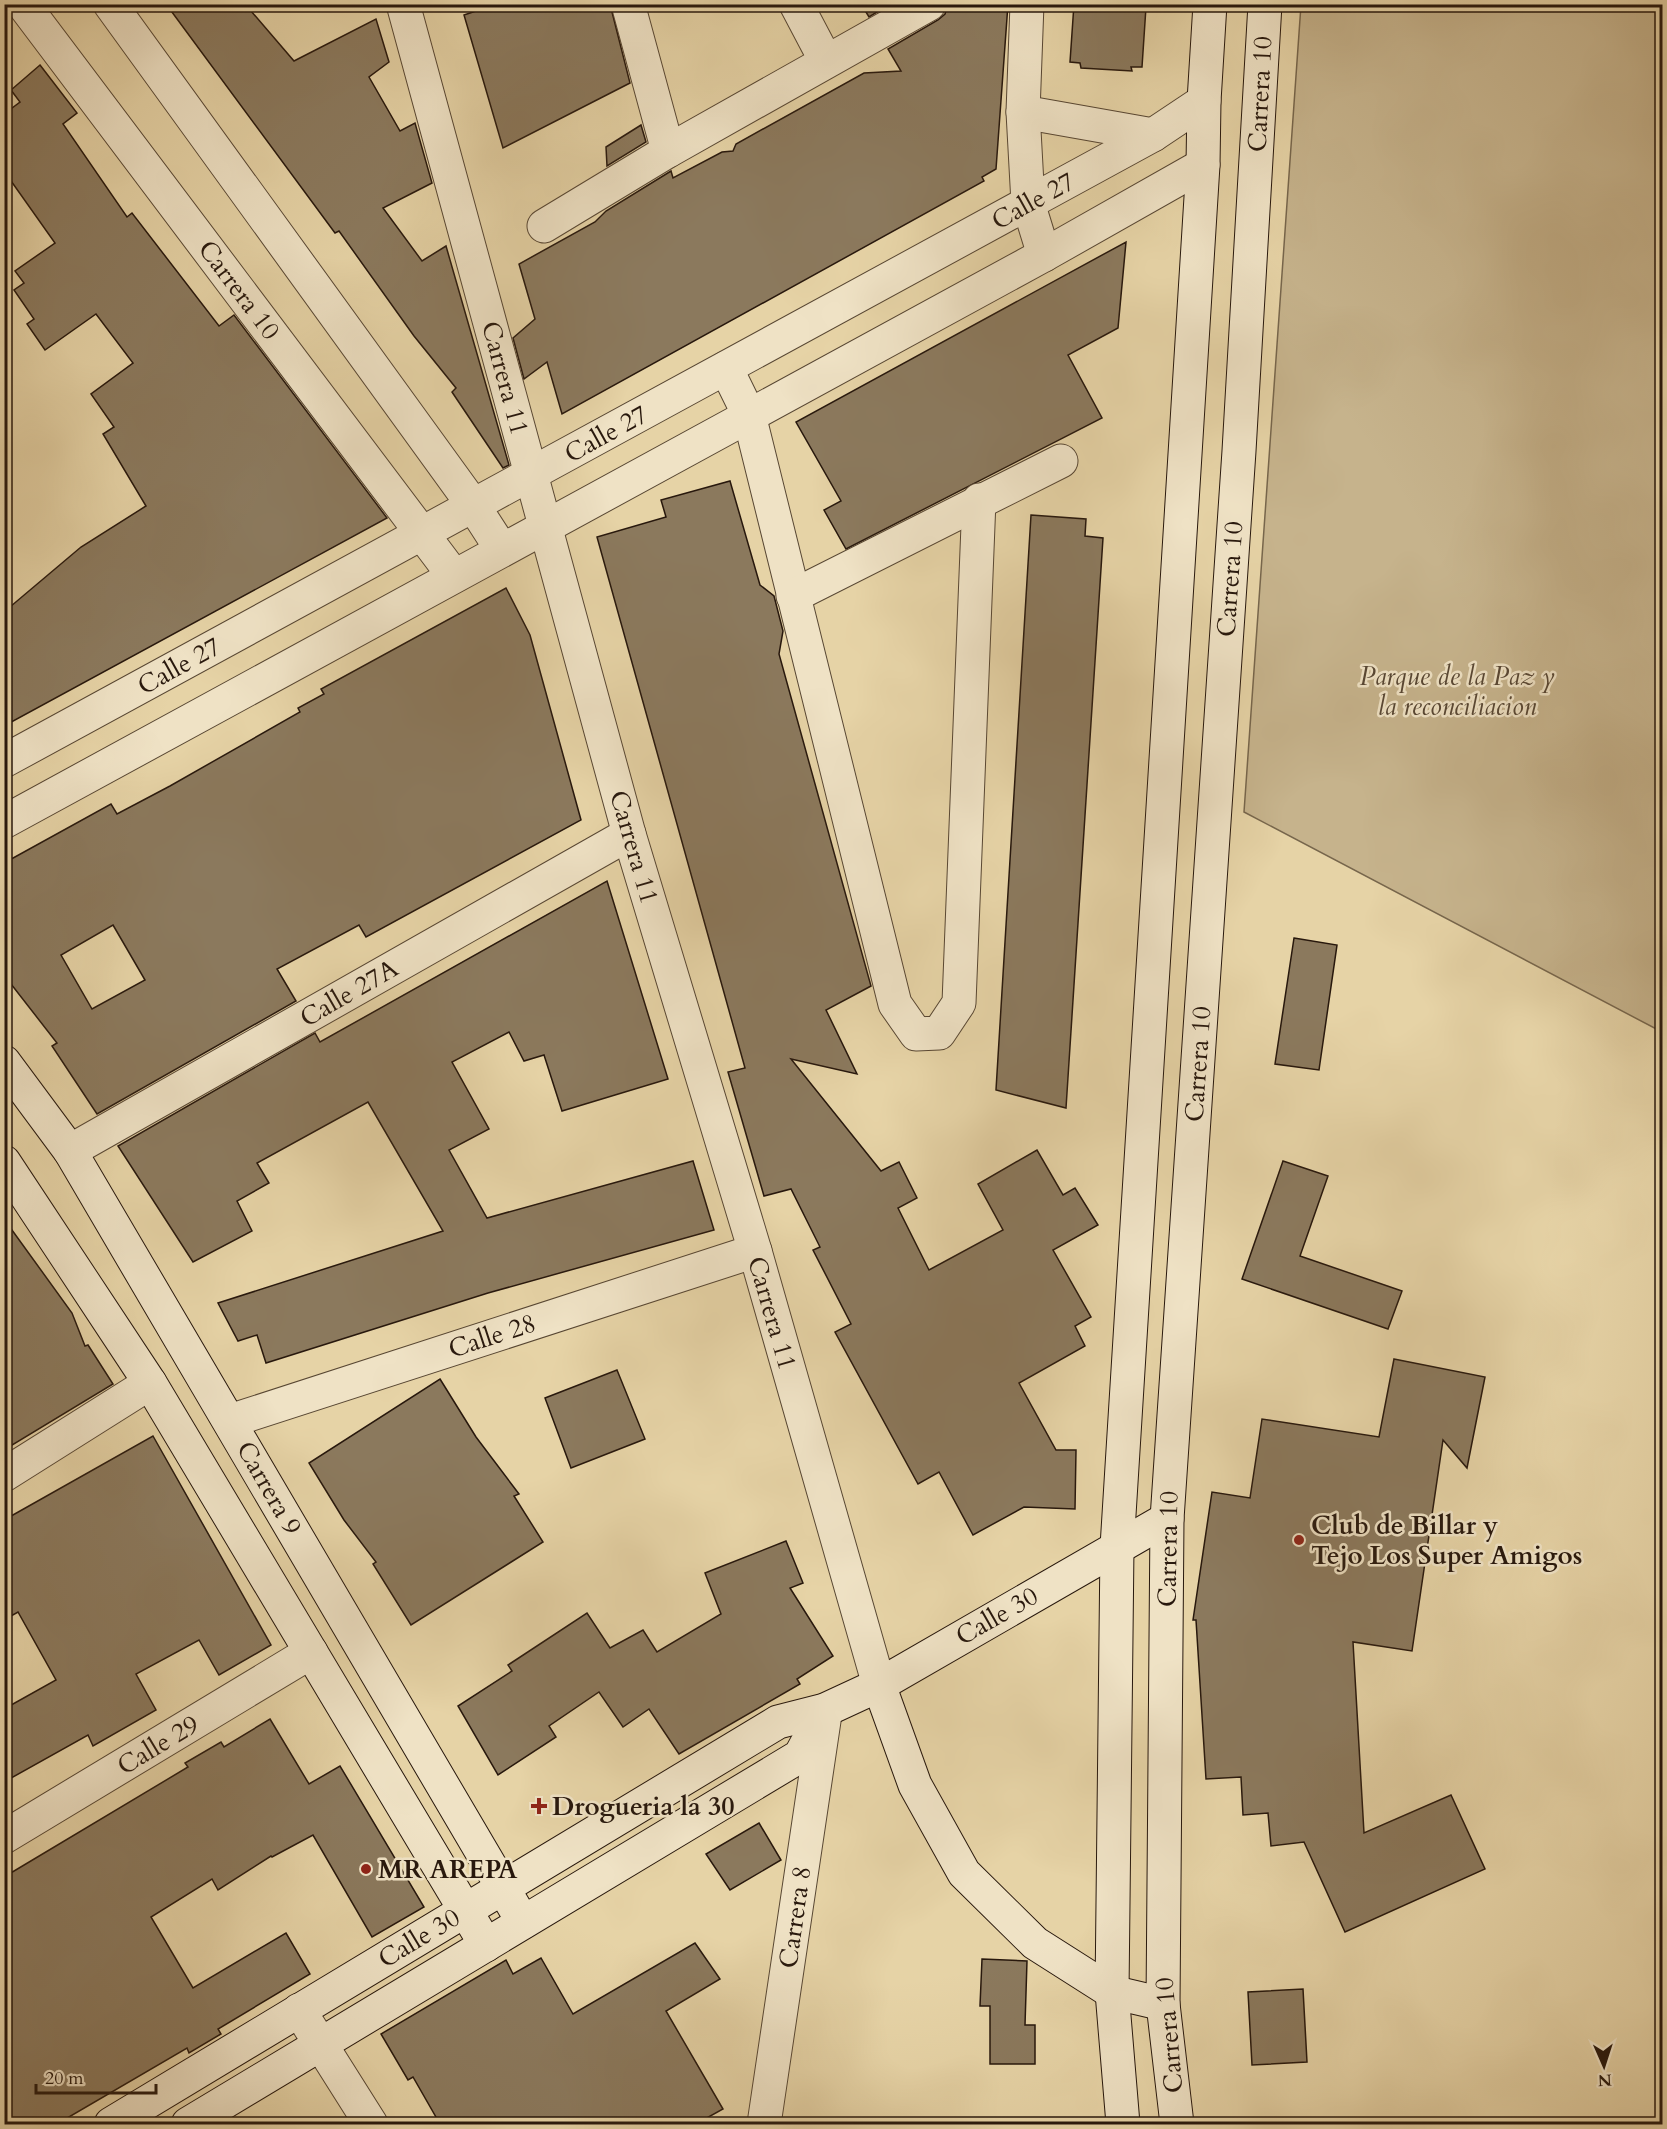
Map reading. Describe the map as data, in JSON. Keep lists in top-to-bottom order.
{
  "streets": {
    "street": [
      "Carrera 10",
      "Calle 27",
      "Carrera 11",
      "Calle 27A",
      "Calle 28",
      "Carrera 9",
      "Calle 30",
      "Calle 29",
      "Carrera 8"
    ]
  },
  "crossings": [
    ["Carrera 10", "Calle 27"],
    ["Carrera 10", "Carrera 11"],
    ["Carrera 10", "Calle 30"],
    ["Calle 27", "Carrera 11"],
    ["Carrera 11", "Calle 27A"],
    ["Carrera 11", "Calle 28"],
    ["Carrera 11", "Calle 30"],
    ["Calle 27A", "Carrera 9"],
    ["Calle 28", "Carrera 9"],
    ["Carrera 9", "Calle 30"],
    ["Carrera 9", "Calle 29"],
    ["Calle 30", "Carrera 8"]
  ],
  "parks": ["Parque de la Paz y la reconciliacion"],
  "places": {
    "other": ["Club de Billar y Tejo Los Super Amigos", "MR AREPA"],
    "health": ["Drogueria la 30"]
  },
  "scale_bar": "20 m",
  "north": "bottom"
}
